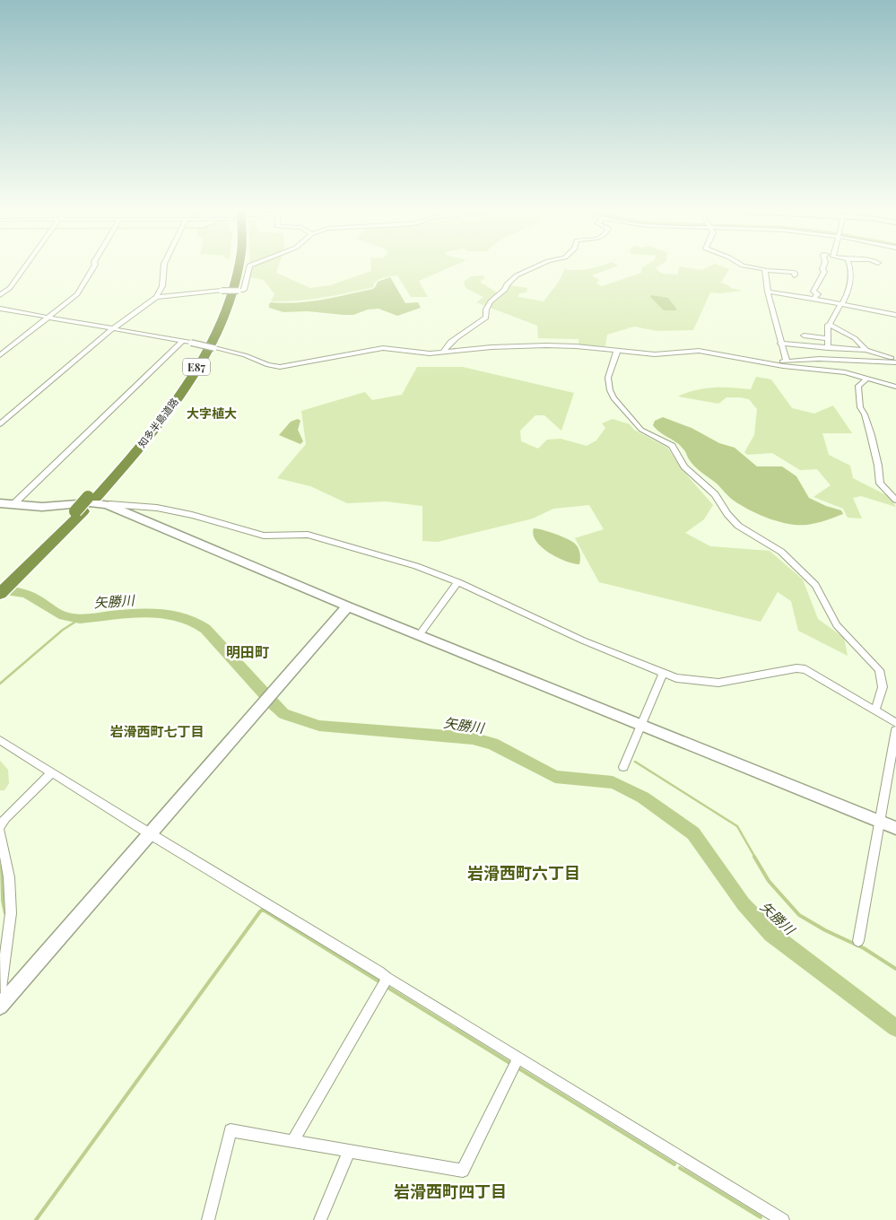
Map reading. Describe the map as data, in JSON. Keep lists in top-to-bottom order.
{
  "streets": {
    "highway": ["E87", "知多半島道路"]
  },
  "districts": [
    "大字植大",
    "明田町",
    "岩滑西町七丁目",
    "岩滑西町六丁目",
    "岩滑西町四丁目"
  ],
  "water": ["矢勝川"]
}
